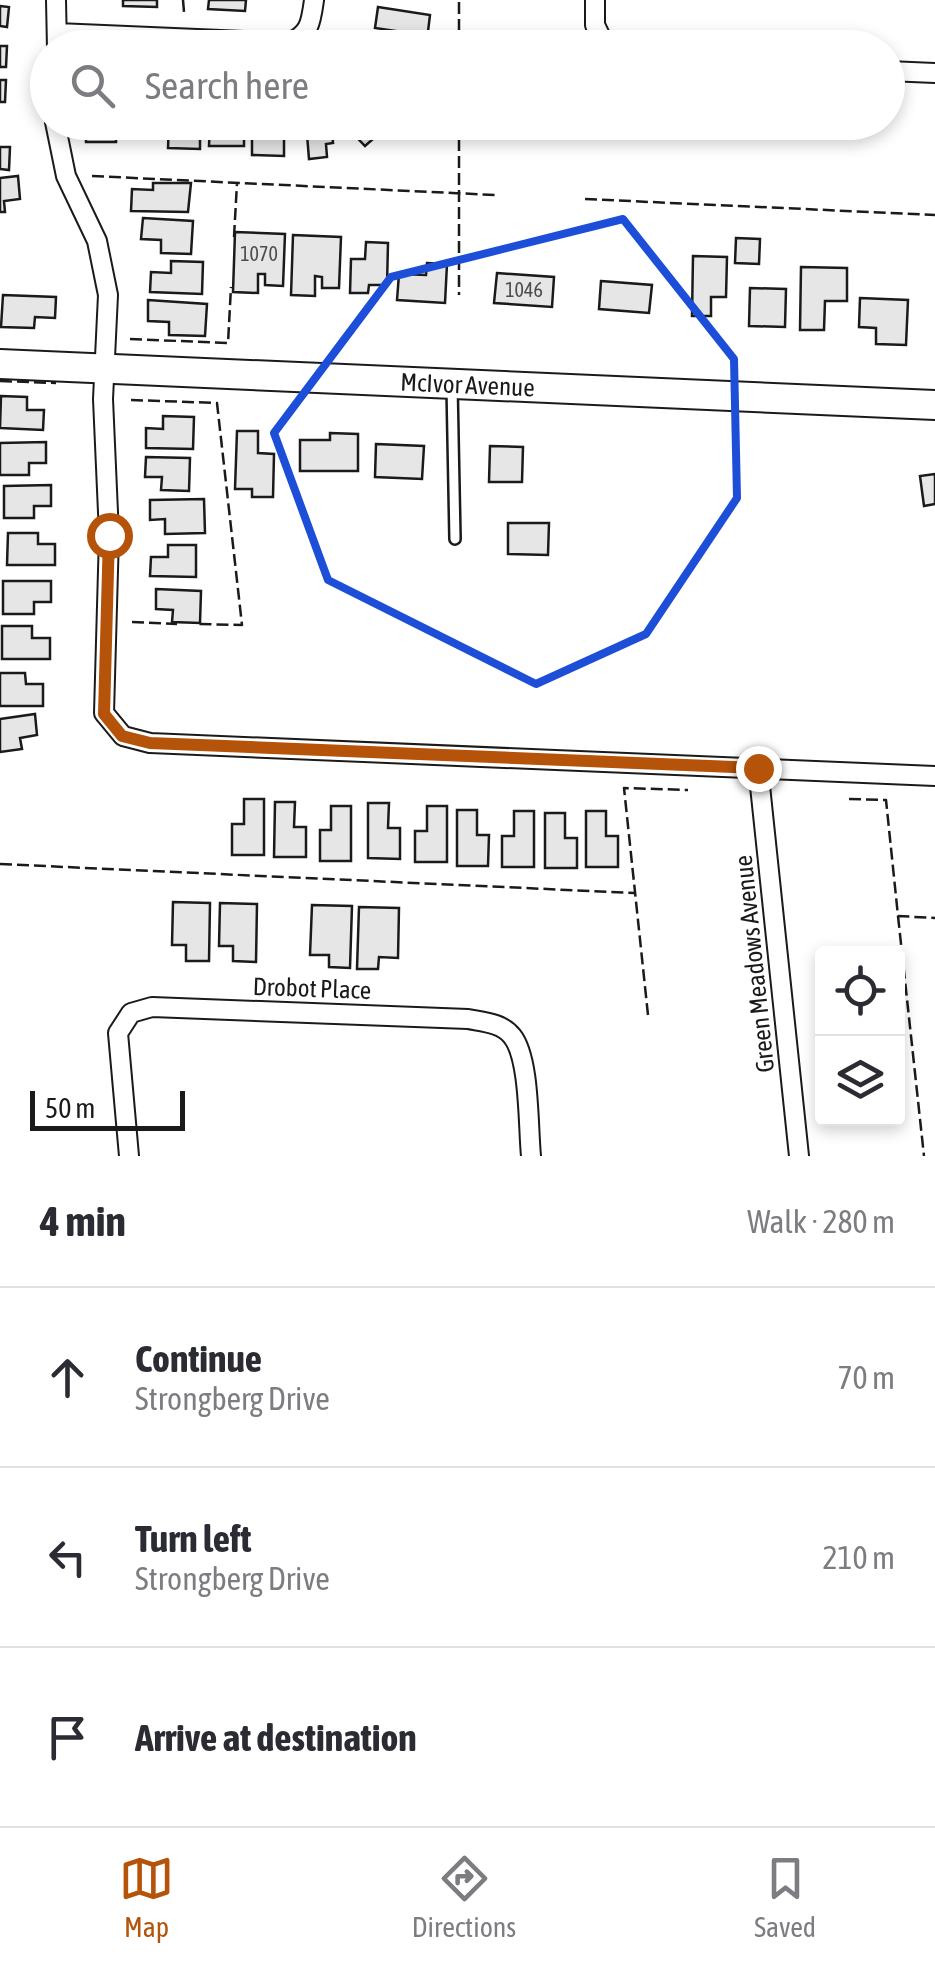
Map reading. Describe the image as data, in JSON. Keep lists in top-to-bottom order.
{
  "streets": {
    "street": ["McIvor Avenue", "Green Meadows Avenue", "Drobot Place"]
  },
  "house_numbers": ["1070", "1046"],
  "scale_bar": "50 m",
  "page": {
    "search": "Search here",
    "scale": "50 m",
    "heading": ["4 min", "Walk · 280 m"],
    "list": [
      ["Continue", "Strongberg Drive", "70 m"],
      ["Turn left", "Strongberg Drive", "210 m"],
      "Arrive at destination"
    ],
    "nav": ["Map", "Directions", "Saved"]
  }
}
